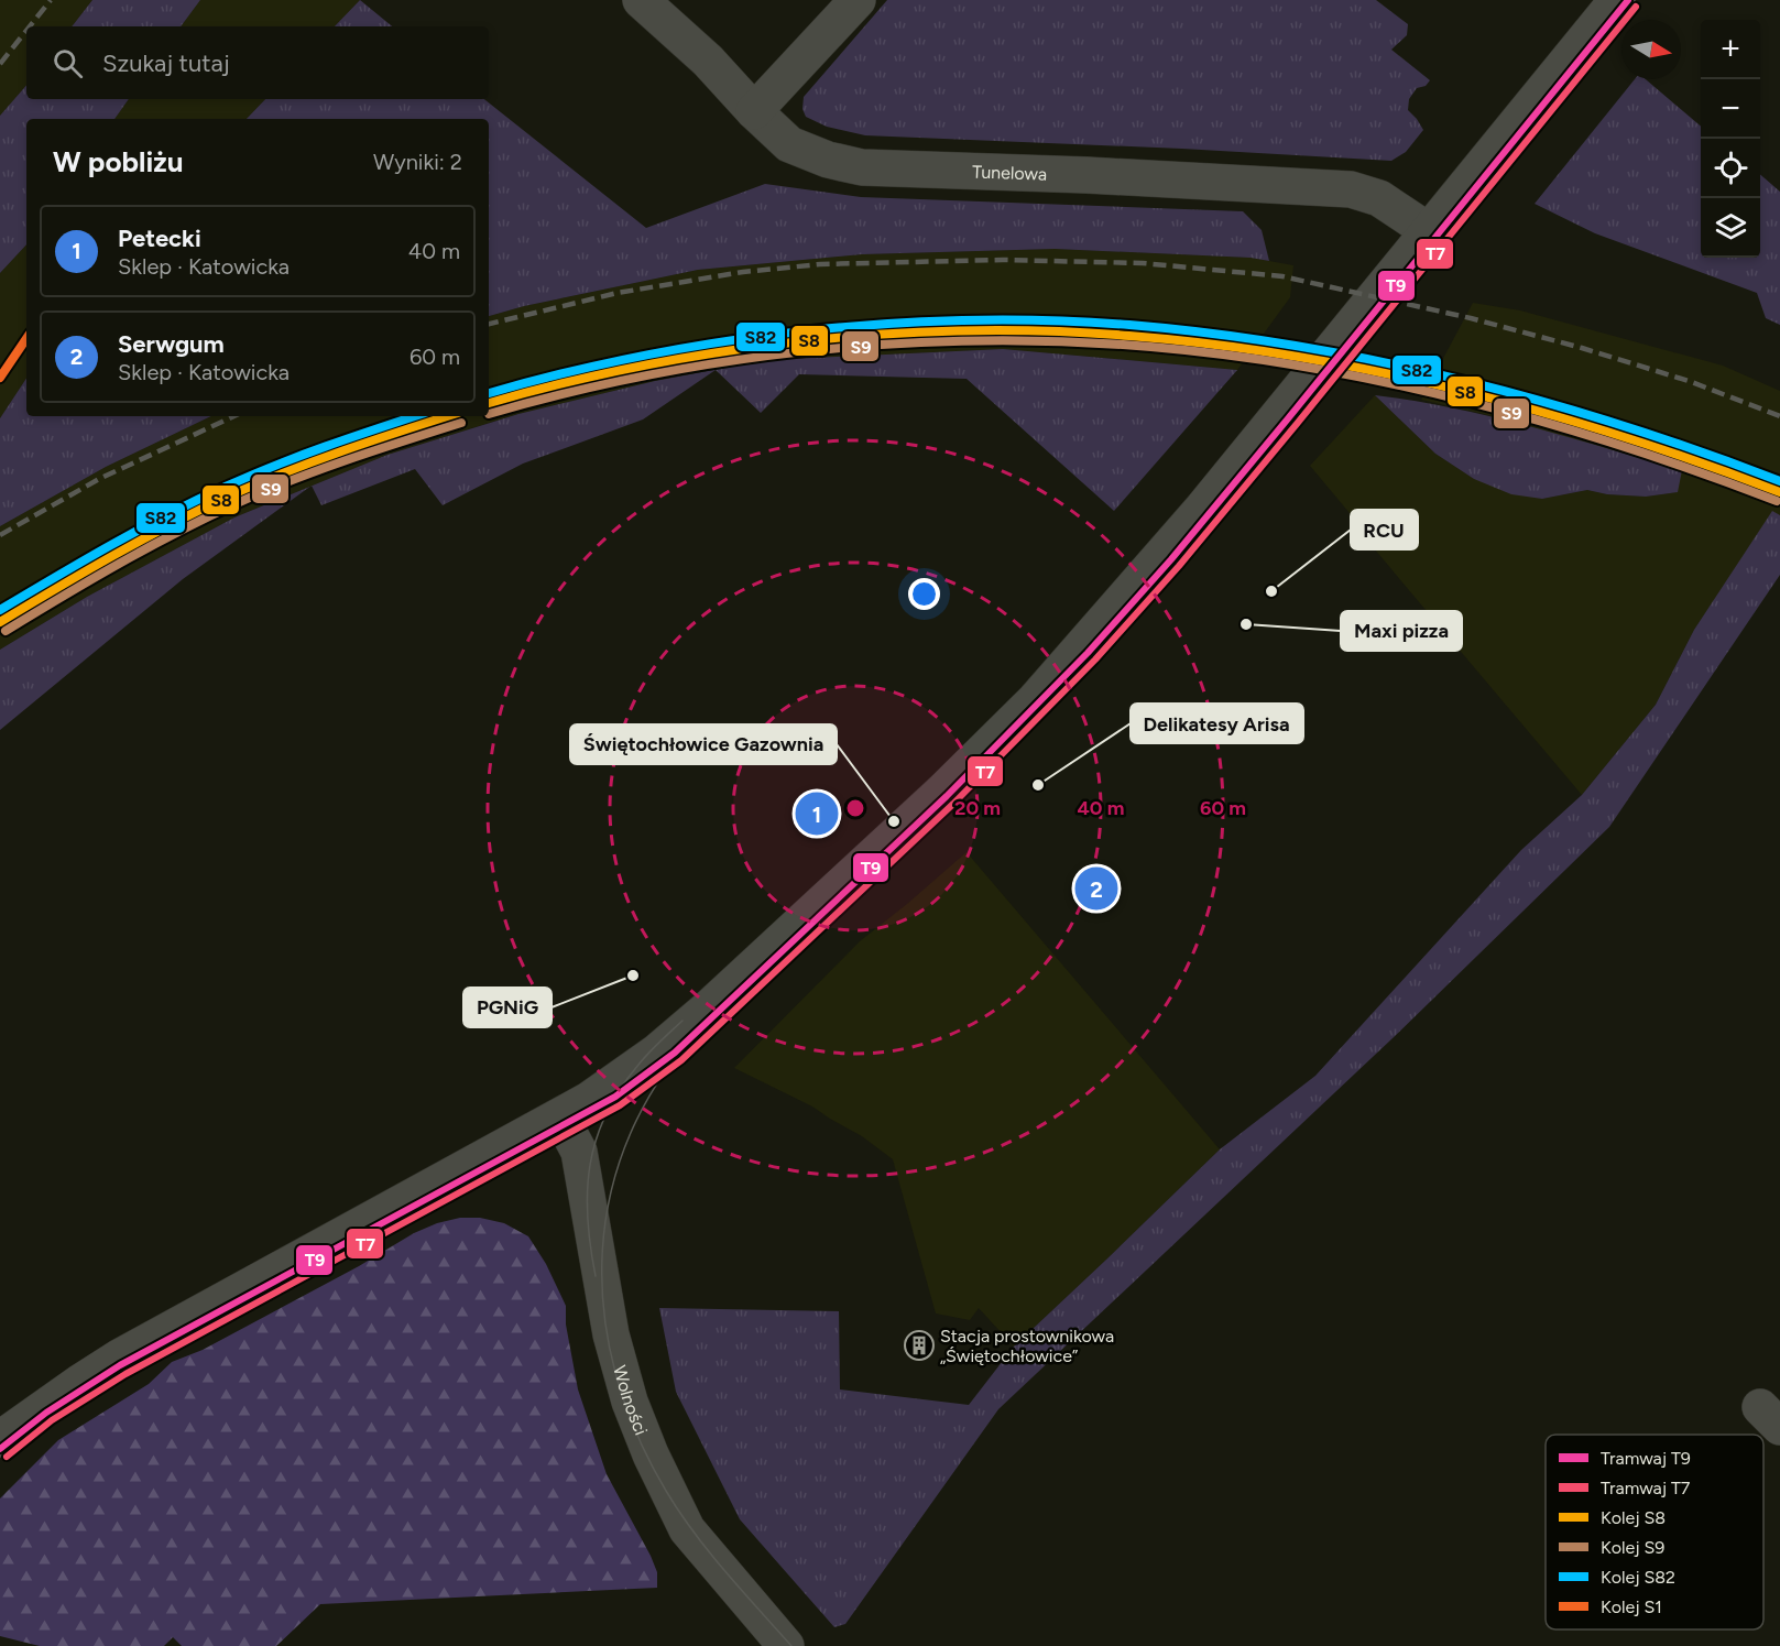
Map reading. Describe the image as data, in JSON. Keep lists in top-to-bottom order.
{
  "streets": {
    "street": ["Tunelowa", "Wolności"]
  },
  "places": {
    "other": [
      "RCU",
      "Maxi pizza",
      "Delikatesy Arisa",
      "Świętochłowice Gazownia",
      "PGNiG"
    ],
    "building": ["Stacja prostownikowa „Świętochłowice”"]
  },
  "lines": [
    "tram line T9",
    "tram line T7",
    "rail line S82",
    "rail line S8",
    "rail line S1",
    "rail line S9"
  ],
  "legend": [
    "Tramwaj T9",
    "Tramwaj T7",
    "Kolej S8",
    "Kolej S9",
    "Kolej S82",
    "Kolej S1"
  ],
  "north": "right",
  "page": {
    "map_buttons": ["+", "−"],
    "search": "Szukaj tutaj",
    "heading": ["W pobliżu", "Wyniki: 2"],
    "list": [
      {
        "mark": "1",
        "name": "Petecki",
        "note": "Sklep · Katowicka",
        "value": "40 m"
      },
      {
        "mark": "2",
        "name": "Serwgum",
        "note": "Sklep · Katowicka",
        "value": "60 m"
      }
    ],
    "pins": ["1", "2"]
  },
  "rings": ["20 m", "40 m", "60 m"]
}
